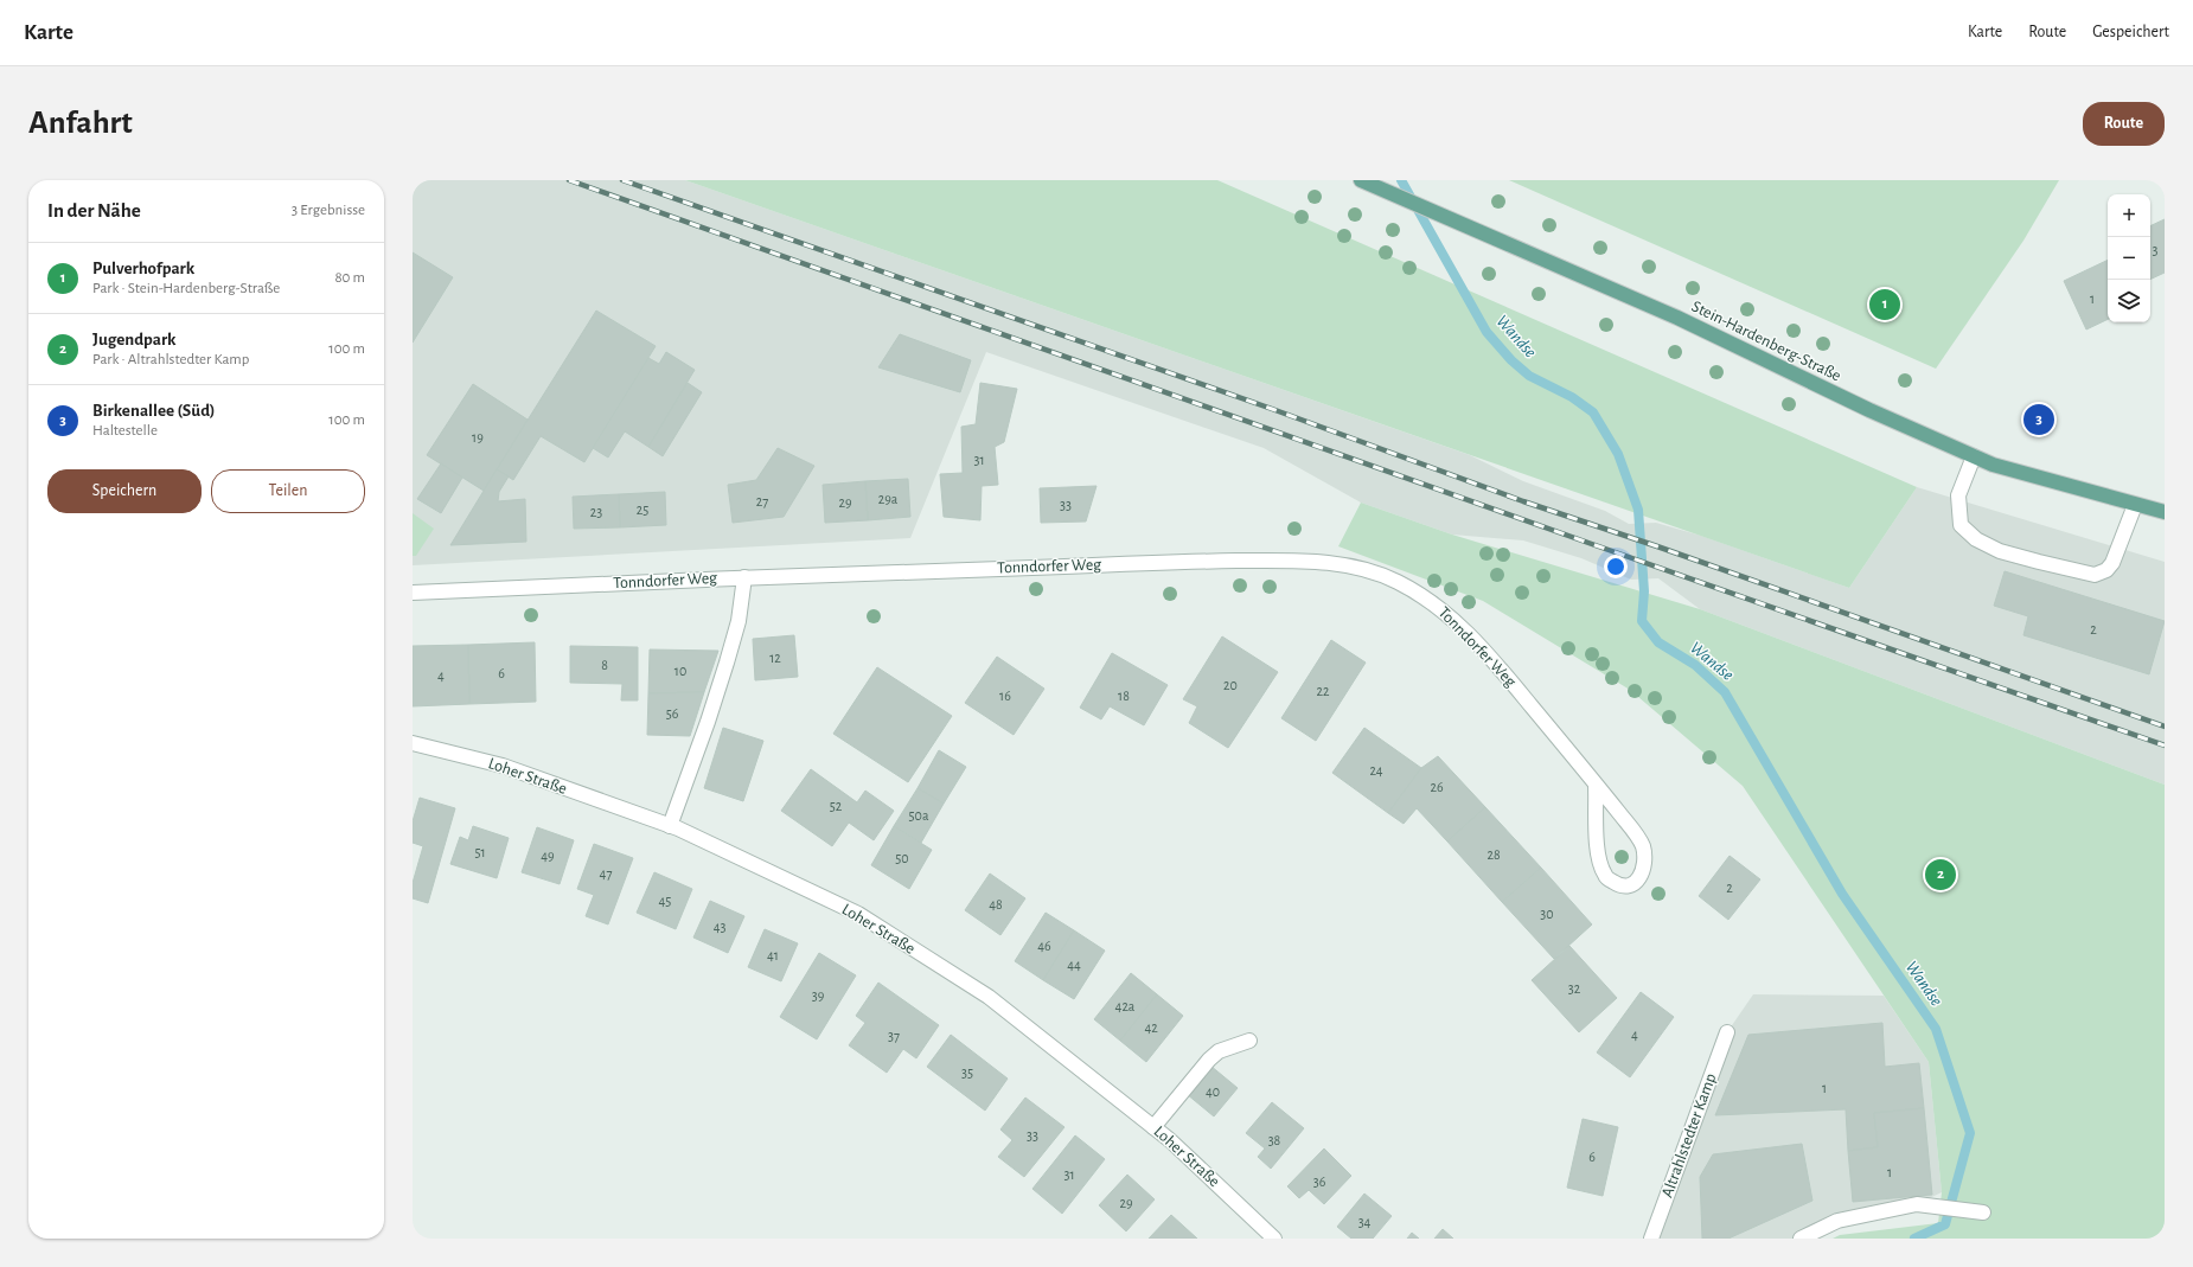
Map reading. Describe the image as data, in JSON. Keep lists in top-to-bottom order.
{
  "streets": {
    "main road": ["Stein-Hardenberg-Straße"],
    "street": ["Tonndorfer Weg", "Loher Straße", "Altrahlstedter Kamp"]
  },
  "water": ["Wandse"],
  "house_numbers": [
    "3",
    "1",
    "19",
    "31",
    "29a",
    "27",
    "29",
    "33",
    "25",
    "23",
    "2",
    "12",
    "8",
    "10",
    "6",
    "4",
    "20",
    "22",
    "16",
    "18",
    "56",
    "24",
    "26",
    "52",
    "50a",
    "51",
    "28",
    "49",
    "50",
    "47",
    "2",
    "45",
    "48",
    "30",
    "43",
    "46",
    "41",
    "44",
    "32",
    "39",
    "42a",
    "42",
    "4",
    "37",
    "35",
    "1",
    "40",
    "33",
    "38",
    "6",
    "1",
    "31",
    "36",
    "29",
    "34"
  ],
  "page": {
    "header": "Karte",
    "nav": ["Karte", "Route", "Gespeichert"],
    "buttons": [
      "Route",
      ["Speichern", "Teilen"]
    ],
    "title": "Anfahrt",
    "heading": ["In der Nähe", "3 Ergebnisse"],
    "map_buttons": ["+", "−"],
    "list": [
      {
        "mark": "1",
        "name": "Pulverhofpark",
        "note": "Park · Stein-Hardenberg-Straße",
        "value": "80 m"
      },
      {
        "mark": "2",
        "name": "Jugendpark",
        "note": "Park · Altrahlstedter Kamp",
        "value": "100 m"
      },
      {
        "mark": "3",
        "name": "Birkenallee (Süd)",
        "note": "Haltestelle",
        "value": "100 m"
      }
    ],
    "pins": ["1", "3", "2"]
  }
}
